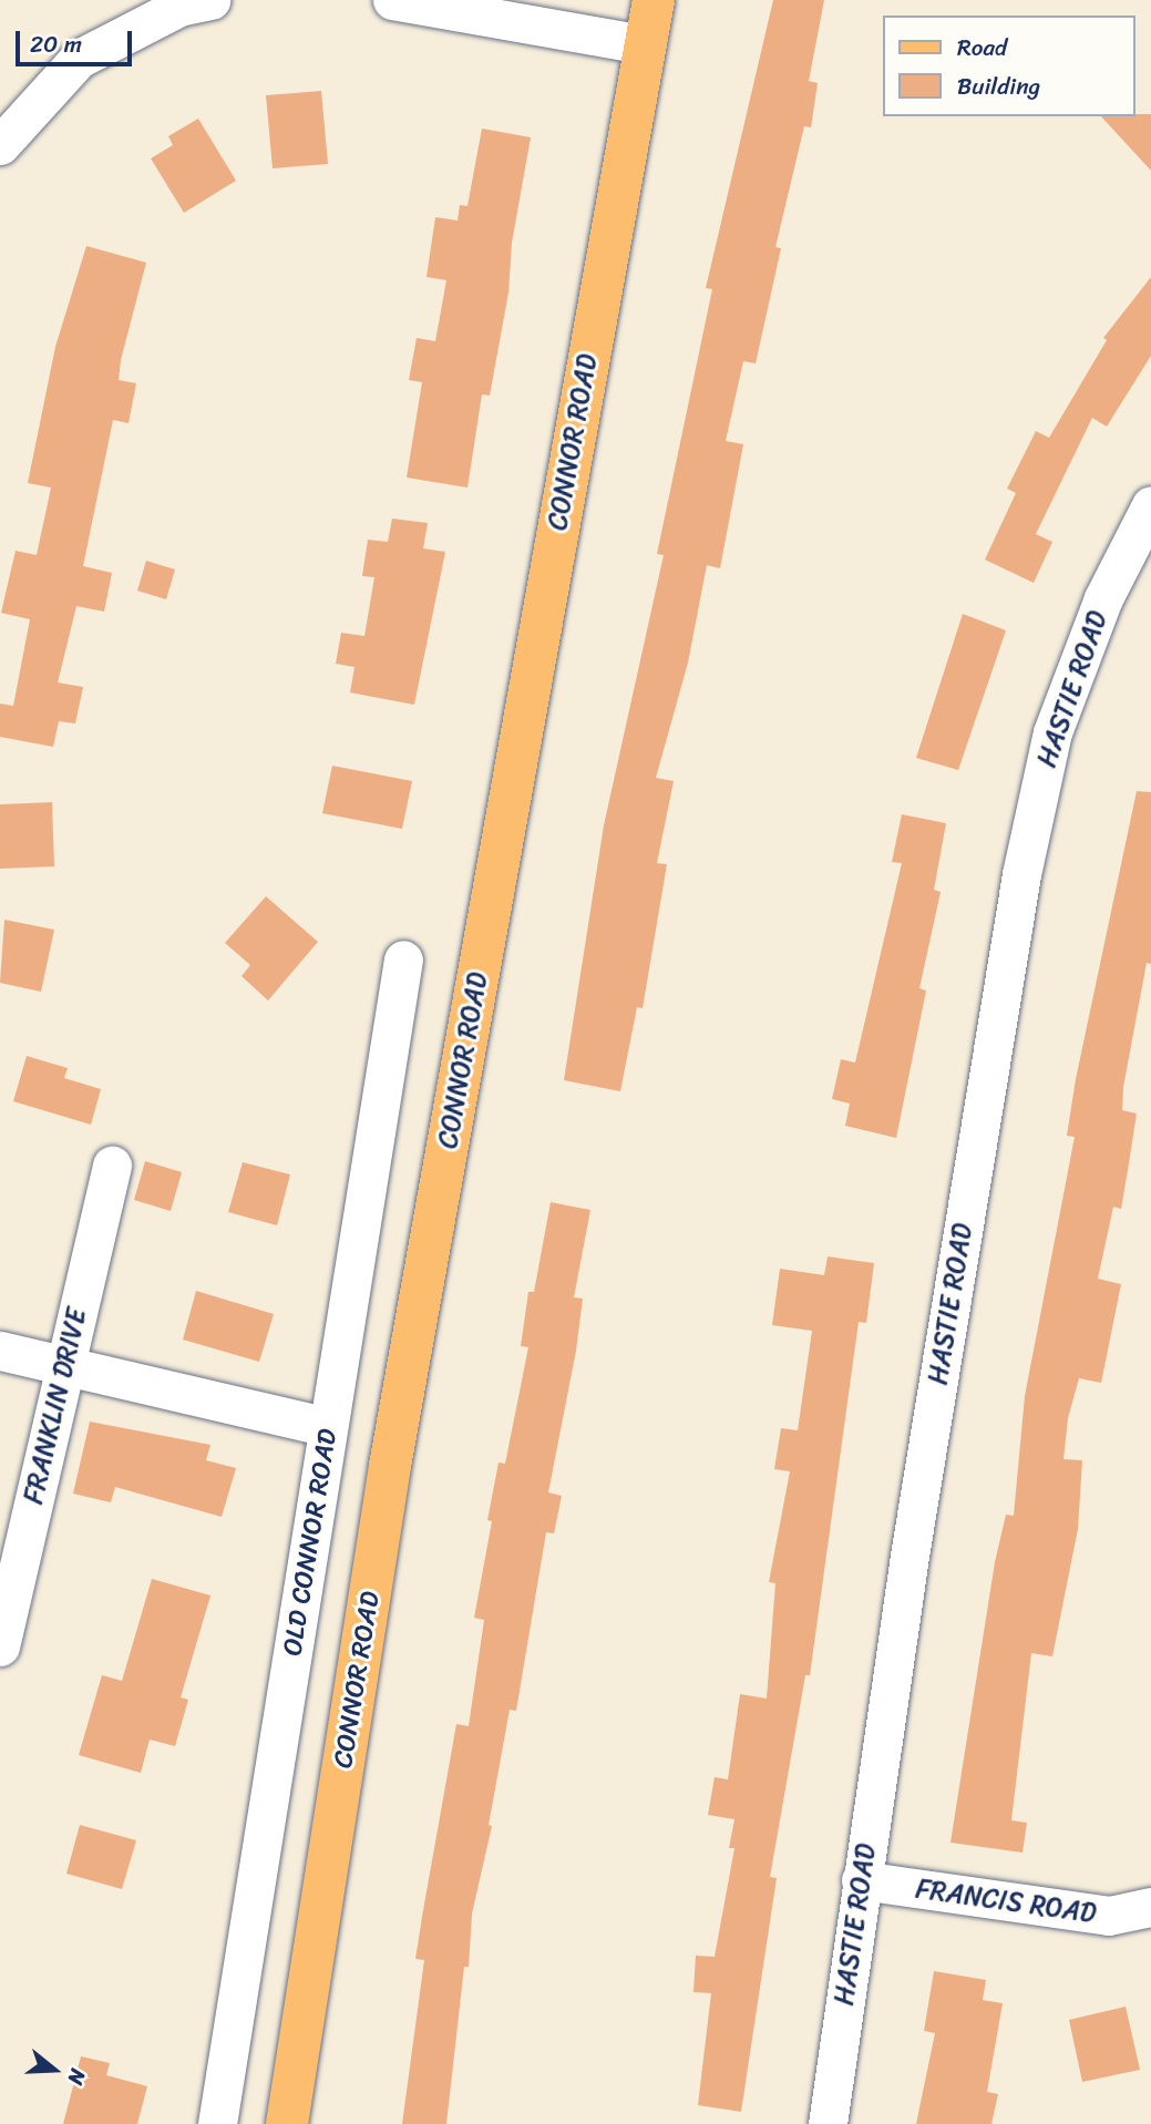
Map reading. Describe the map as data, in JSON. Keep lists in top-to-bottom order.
{
  "streets": {
    "main road": ["CONNOR ROAD"],
    "street": [
      "HASTIE ROAD",
      "FRANKLIN DRIVE",
      "OLD CONNOR ROAD",
      "FRANCIS ROAD"
    ]
  },
  "crossings": [
    ["HASTIE ROAD", "FRANCIS ROAD"]
  ],
  "legend": ["Road", "Building"],
  "scale_bar": "20 m",
  "north": "right"
}
